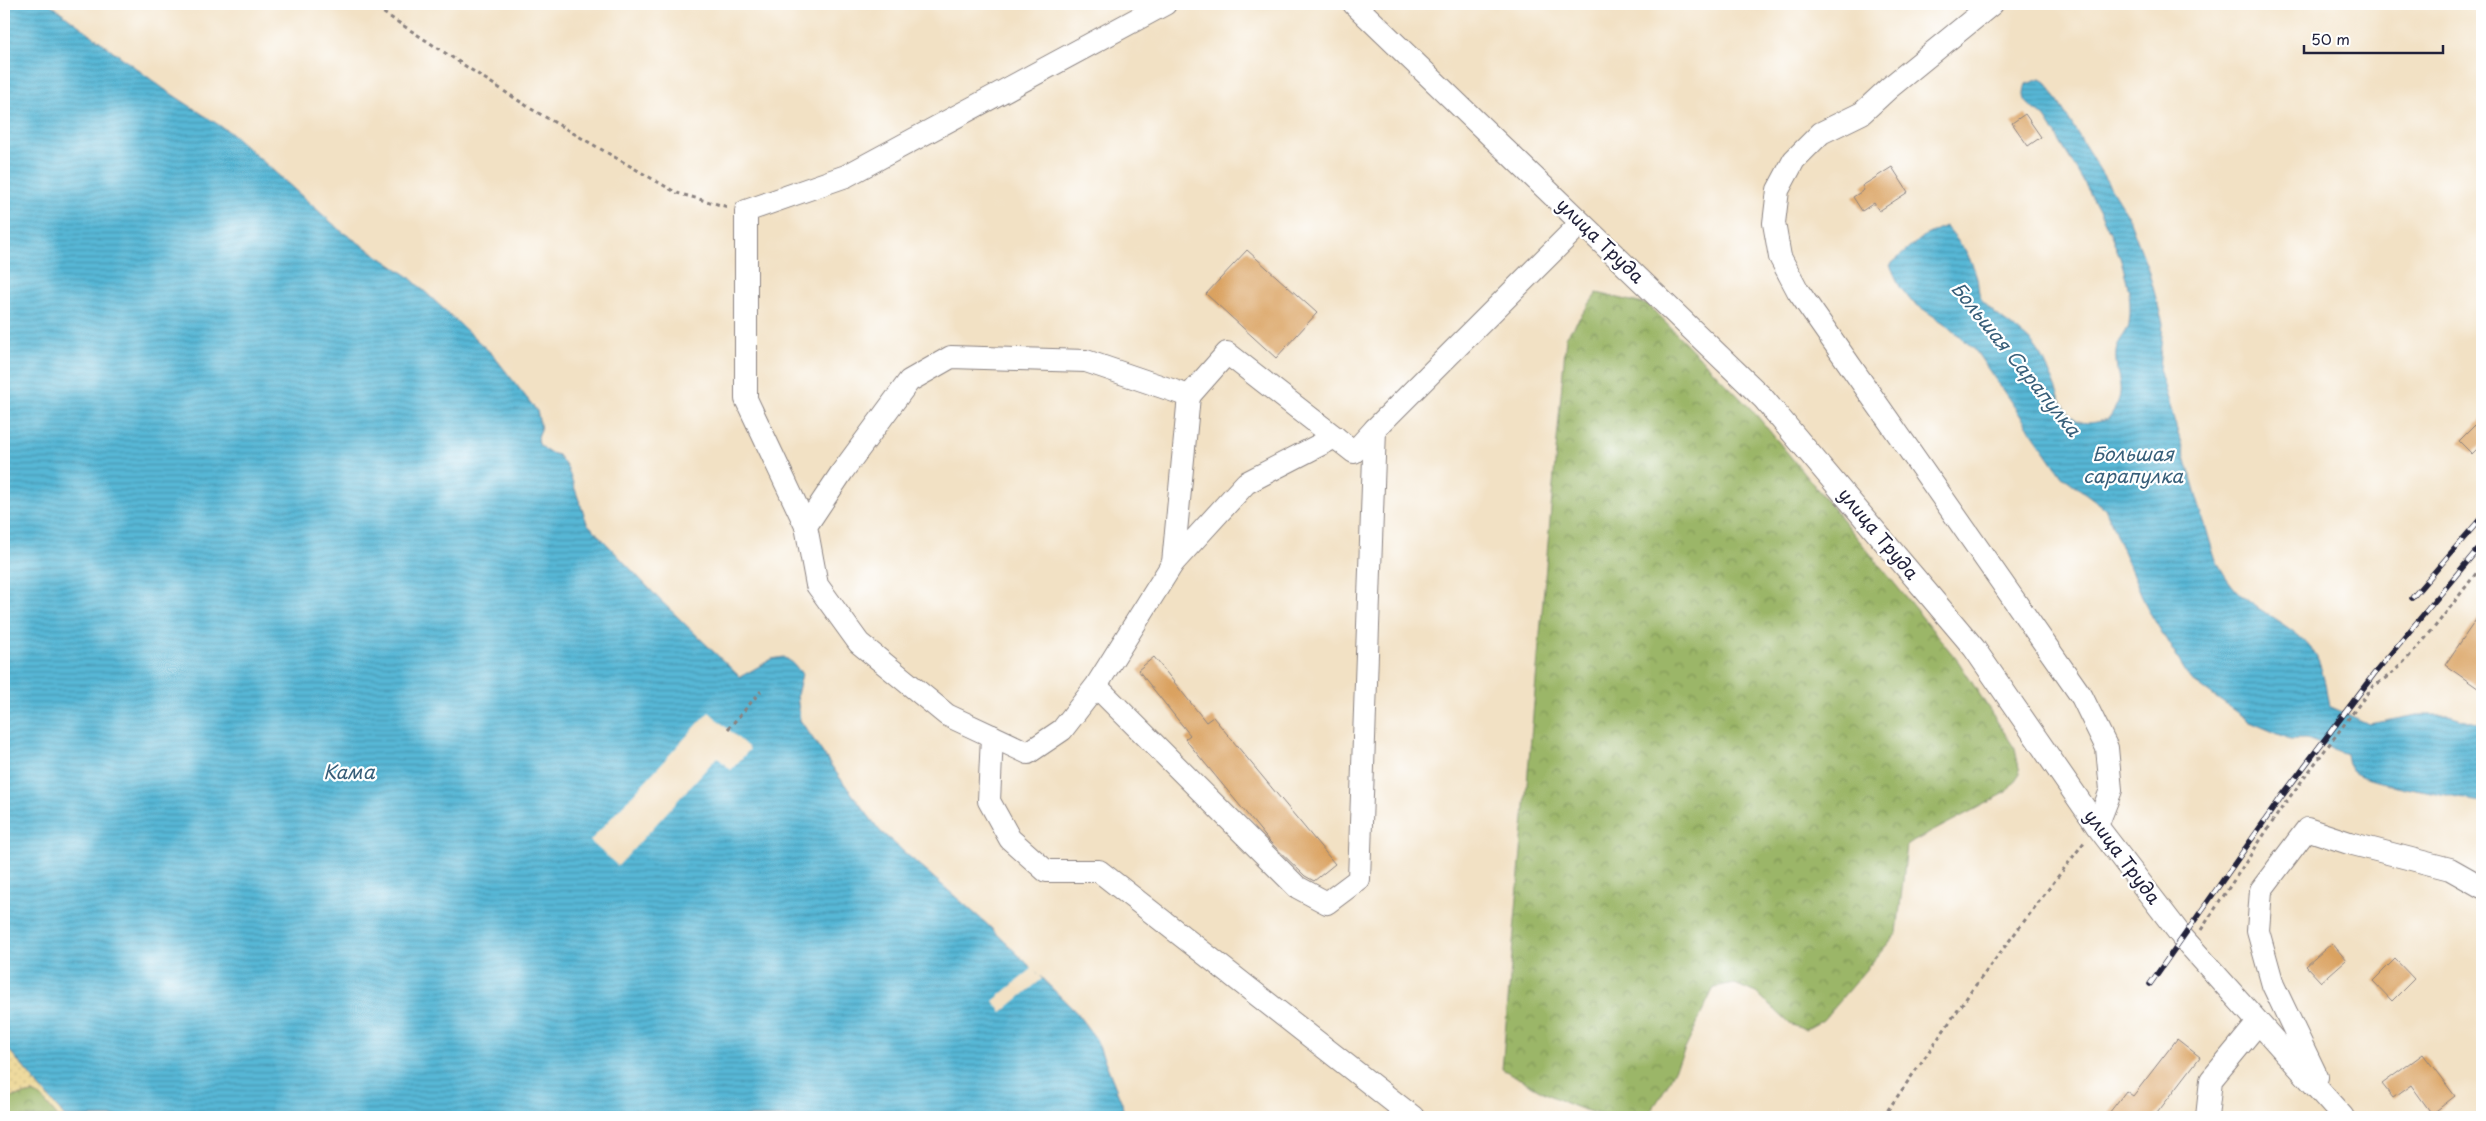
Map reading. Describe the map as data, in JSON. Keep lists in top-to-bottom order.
{
  "streets": {
    "street": ["улица Труда"]
  },
  "water": ["Большая Сарапулка", "Большая сарапулка", "Кама"],
  "scale_bar": "50 m"
}
